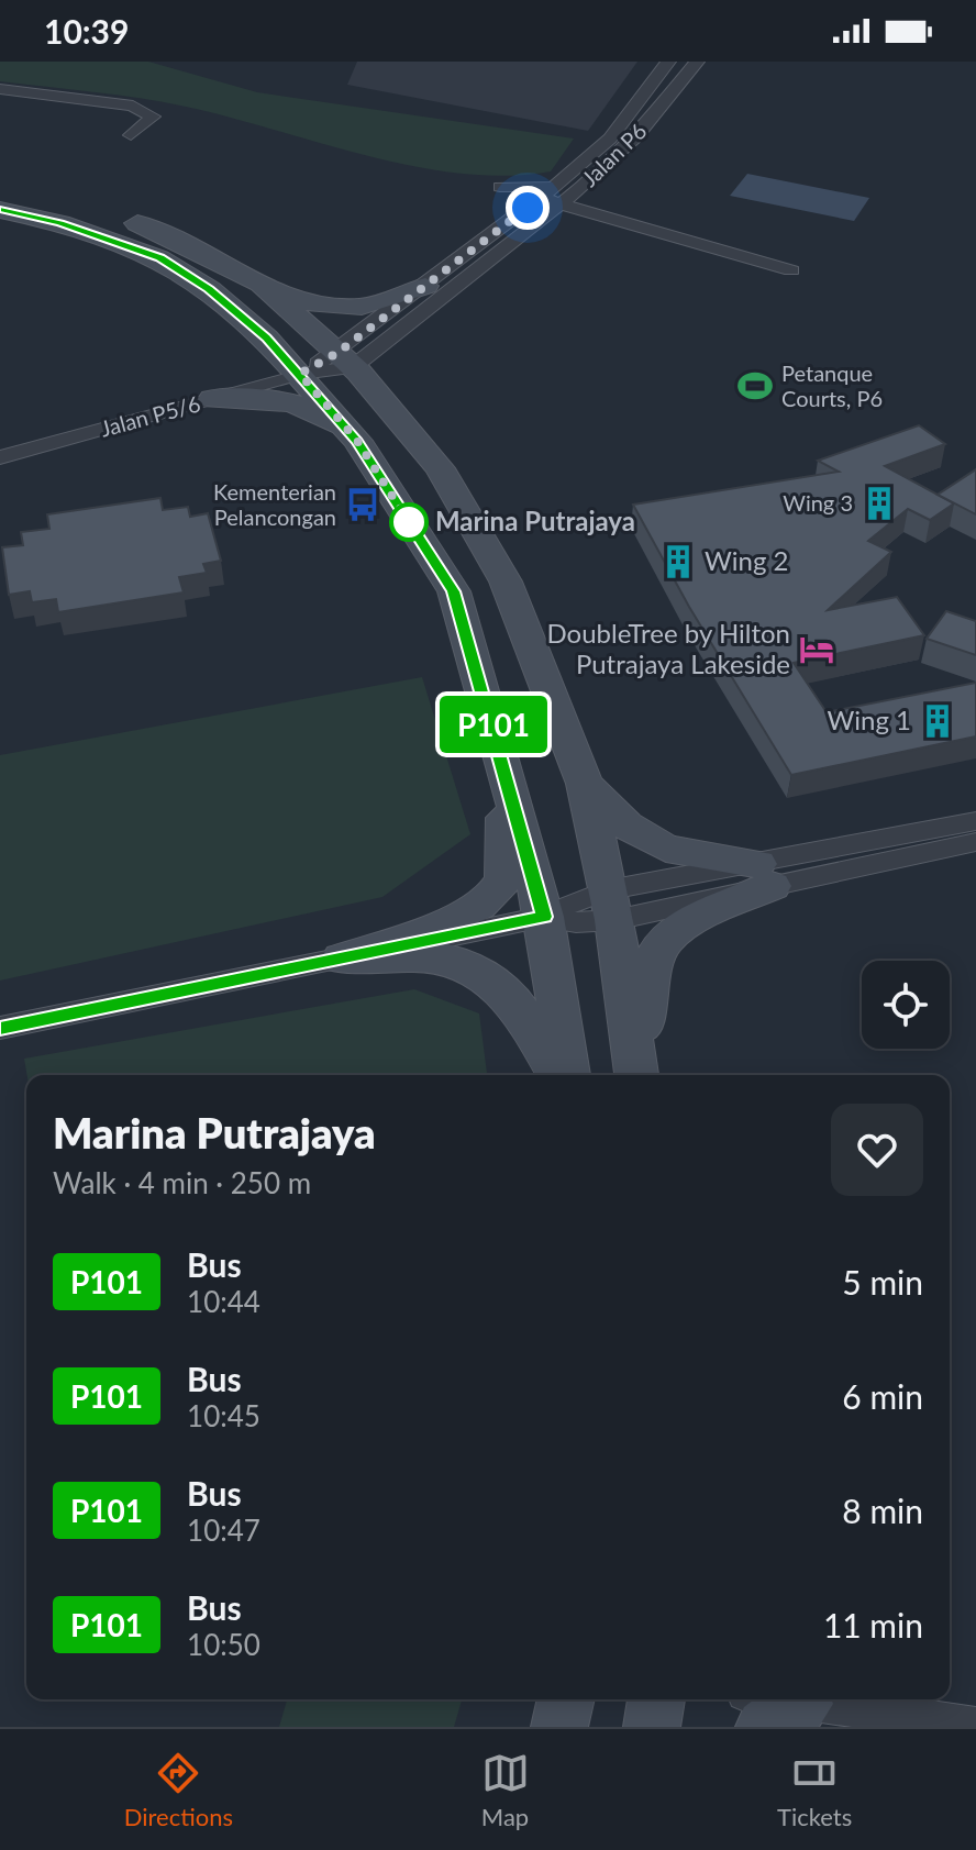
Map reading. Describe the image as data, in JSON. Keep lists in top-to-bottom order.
{
  "streets": {
    "street": ["Jalan P6", "Jalan P5/6"]
  },
  "crossings": [
    ["Jalan P6", "Jalan P5/6"]
  ],
  "places": {
    "sports": ["Petanque Courts, P6"],
    "building": ["Wing 3", "Wing 2", "Wing 1"],
    "bus stop": ["Kementerian Pelancongan"],
    "other": ["Marina Putrajaya"],
    "hotel": ["DoubleTree by Hilton Putrajaya Lakeside"]
  },
  "lines": ["bus line P101"],
  "page": {
    "status": "10:39",
    "on_map": "P101",
    "heading": ["Marina Putrajaya", "Walk · 4 min · 250 m"],
    "list": [
      {
        "mark": "P101",
        "name": "Bus",
        "note": "10:44",
        "value": "5 min"
      },
      {
        "mark": "P101",
        "name": "Bus",
        "note": "10:45",
        "value": "6 min"
      },
      {
        "mark": "P101",
        "name": "Bus",
        "note": "10:47",
        "value": "8 min"
      },
      {
        "mark": "P101",
        "name": "Bus",
        "note": "10:50",
        "value": "11 min"
      }
    ],
    "tabs": ["Directions", "Map", "Tickets"]
  }
}
